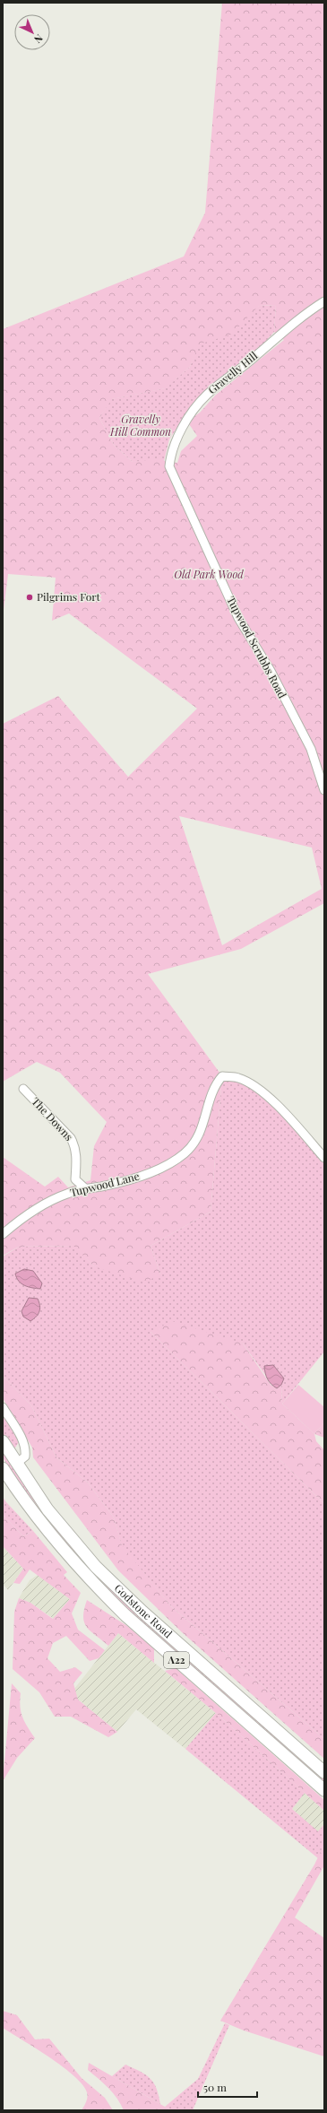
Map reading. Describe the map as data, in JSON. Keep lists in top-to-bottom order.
{
  "streets": {
    "highway": ["Godstone Road", "A22"],
    "street": [
      "Gravelly Hill",
      "Tupwood Scrubbs Road",
      "The Downs",
      "Tupwood Lane"
    ]
  },
  "crossings": [
    ["Gravelly Hill", "Tupwood Scrubbs Road"],
    ["The Downs", "Tupwood Lane"]
  ],
  "parks": ["Gravelly Hill Common", "Old Park Wood"],
  "places": ["Pilgrims Fort"],
  "scale_bar": "50 m",
  "north": "bottom right"
}
